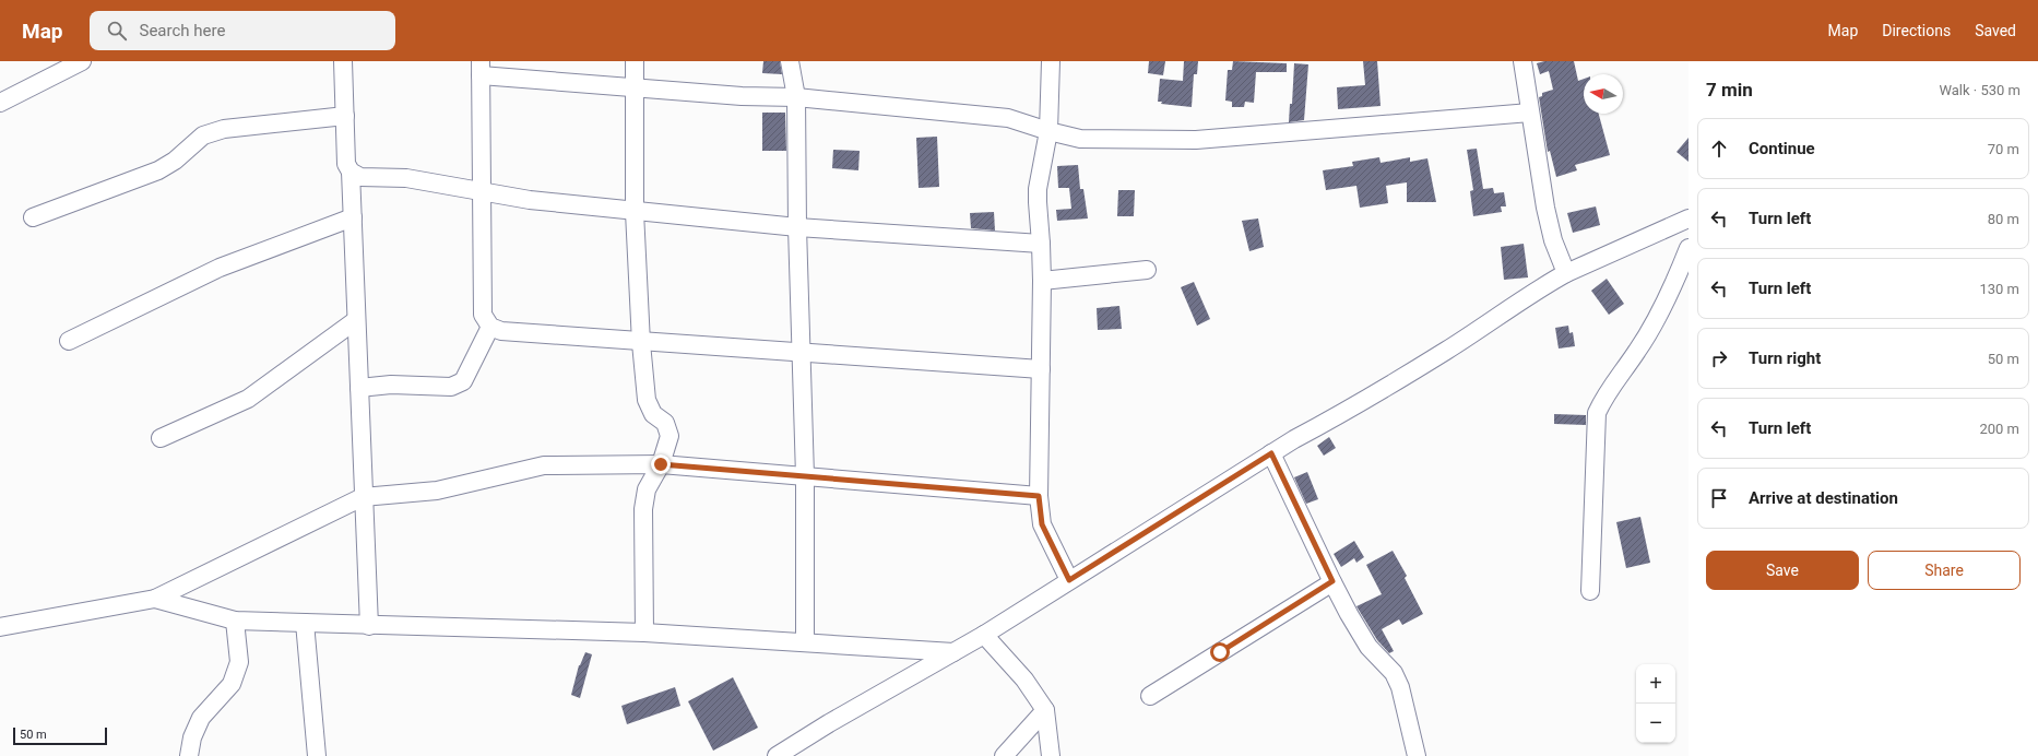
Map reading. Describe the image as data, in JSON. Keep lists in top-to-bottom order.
{
  "scale_bar": "50 m",
  "north": "left",
  "page": {
    "header": "Map",
    "search": "Search here",
    "nav": ["Map", "Directions", "Saved"],
    "heading": ["7 min", "Walk · 530 m"],
    "list": [
      ["Continue", "70 m"],
      ["Turn left", "80 m"],
      ["Turn left", "130 m"],
      ["Turn right", "50 m"],
      ["Turn left", "200 m"],
      "Arrive at destination"
    ],
    "buttons": ["Save", "Share"],
    "map_buttons": ["+", "−"],
    "scale": "50 m"
  }
}
